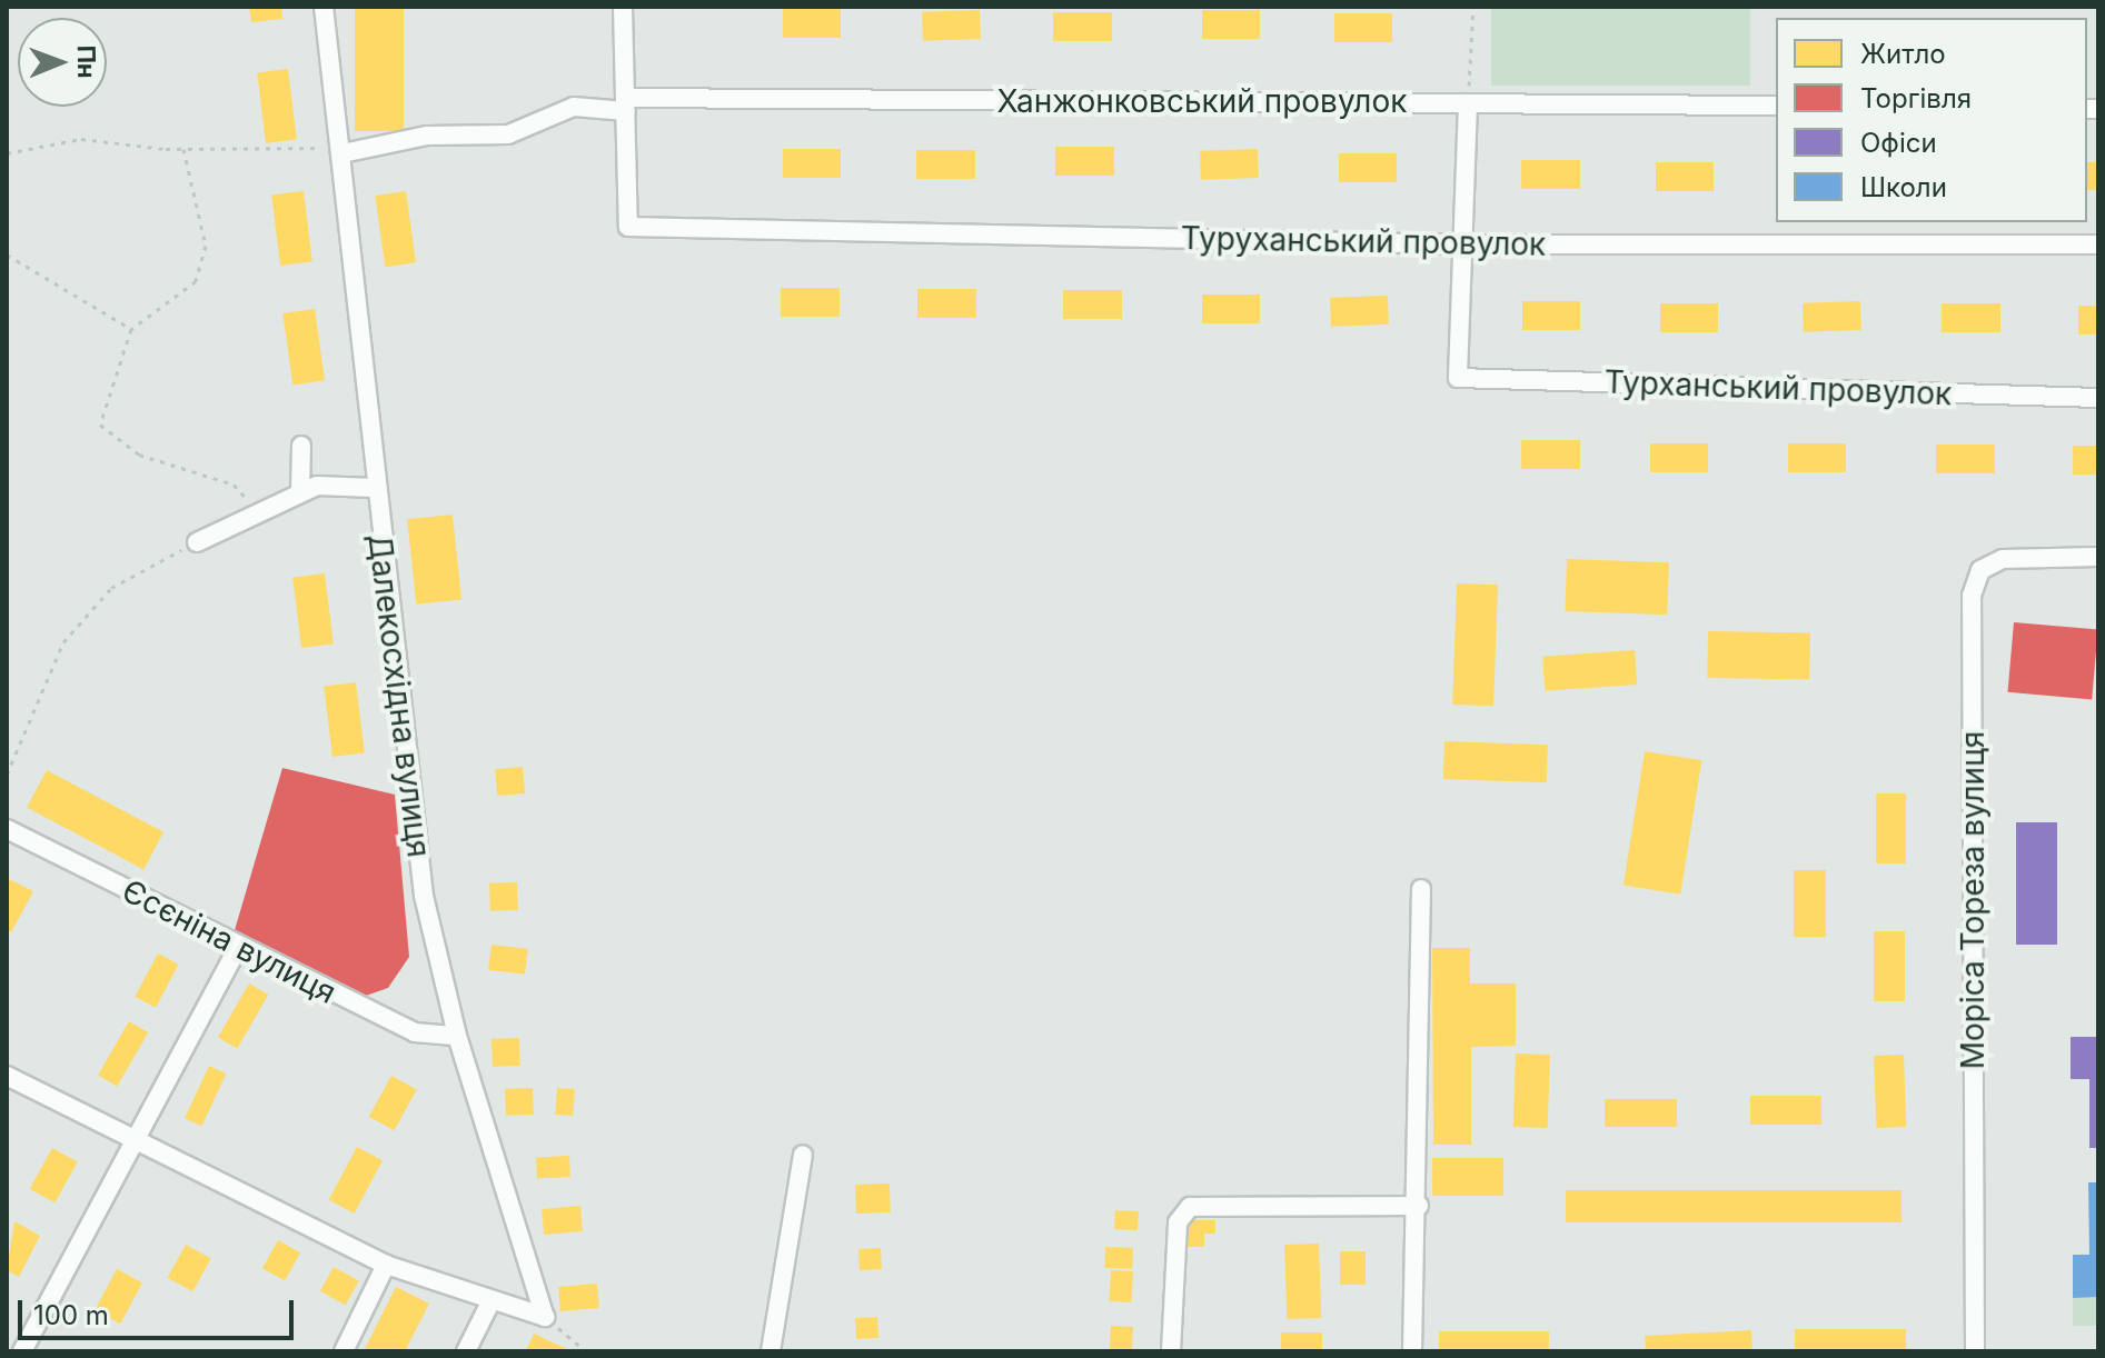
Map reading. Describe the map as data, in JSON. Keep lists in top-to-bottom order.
{
  "streets": {
    "street": [
      "Ханжонковський провулок",
      "Туруханський провулок",
      "Турханський провулок",
      "Далекосхідна вулиця",
      "Моріса Тореза вулиця",
      "Єсєніна вулиця"
    ]
  },
  "crossings": [
    ["Ханжонковський провулок", "Туруханський провулок"],
    ["Ханжонковський провулок", "Далекосхідна вулиця"],
    ["Туруханський провулок", "Турханський провулок"],
    ["Далекосхідна вулиця", "Єсєніна вулиця"]
  ],
  "legend": [
    "Житло",
    "Торгівля",
    "Офіси",
    "Школи"
  ],
  "scale_bar": "100 m",
  "north": "right"
}
